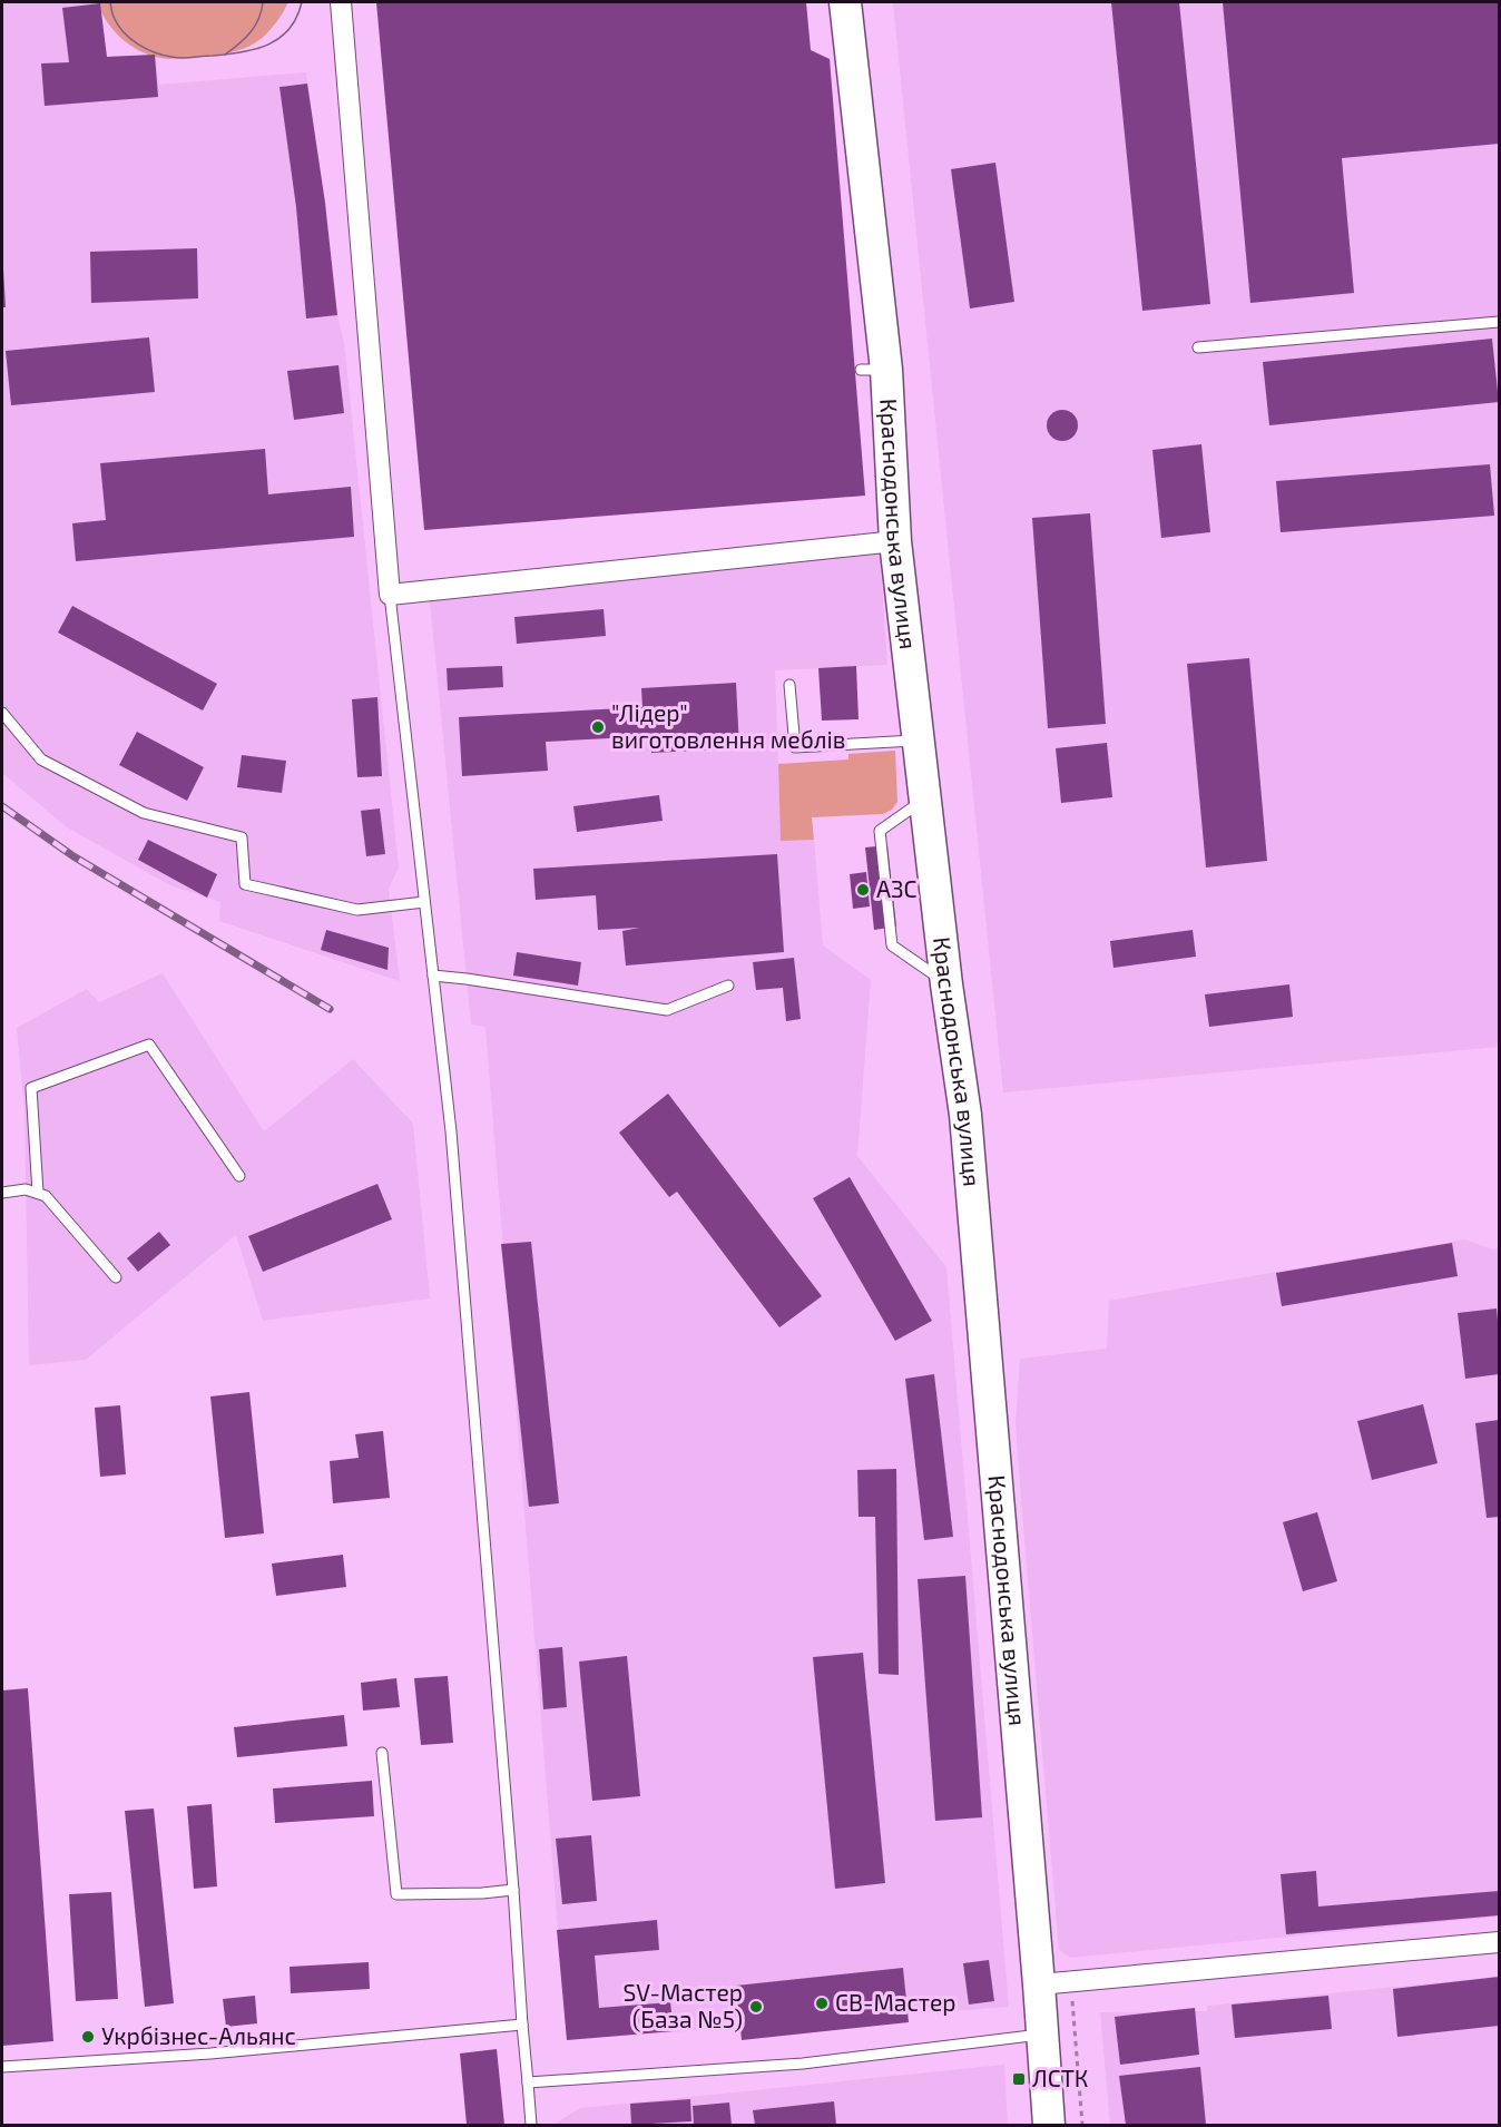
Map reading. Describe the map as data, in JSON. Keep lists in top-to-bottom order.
{
  "streets": {
    "main road": ["Краснодонська вулиця"]
  },
  "places": {
    "other": [
      "\"Лідер\" виготовлення меблів",
      "АЗС",
      "СВ-Мастер",
      "SV-Мастер (База №5)",
      "Укрбiзнес-Альянс"
    ],
    "transit": ["ЛСТК"]
  }
}
